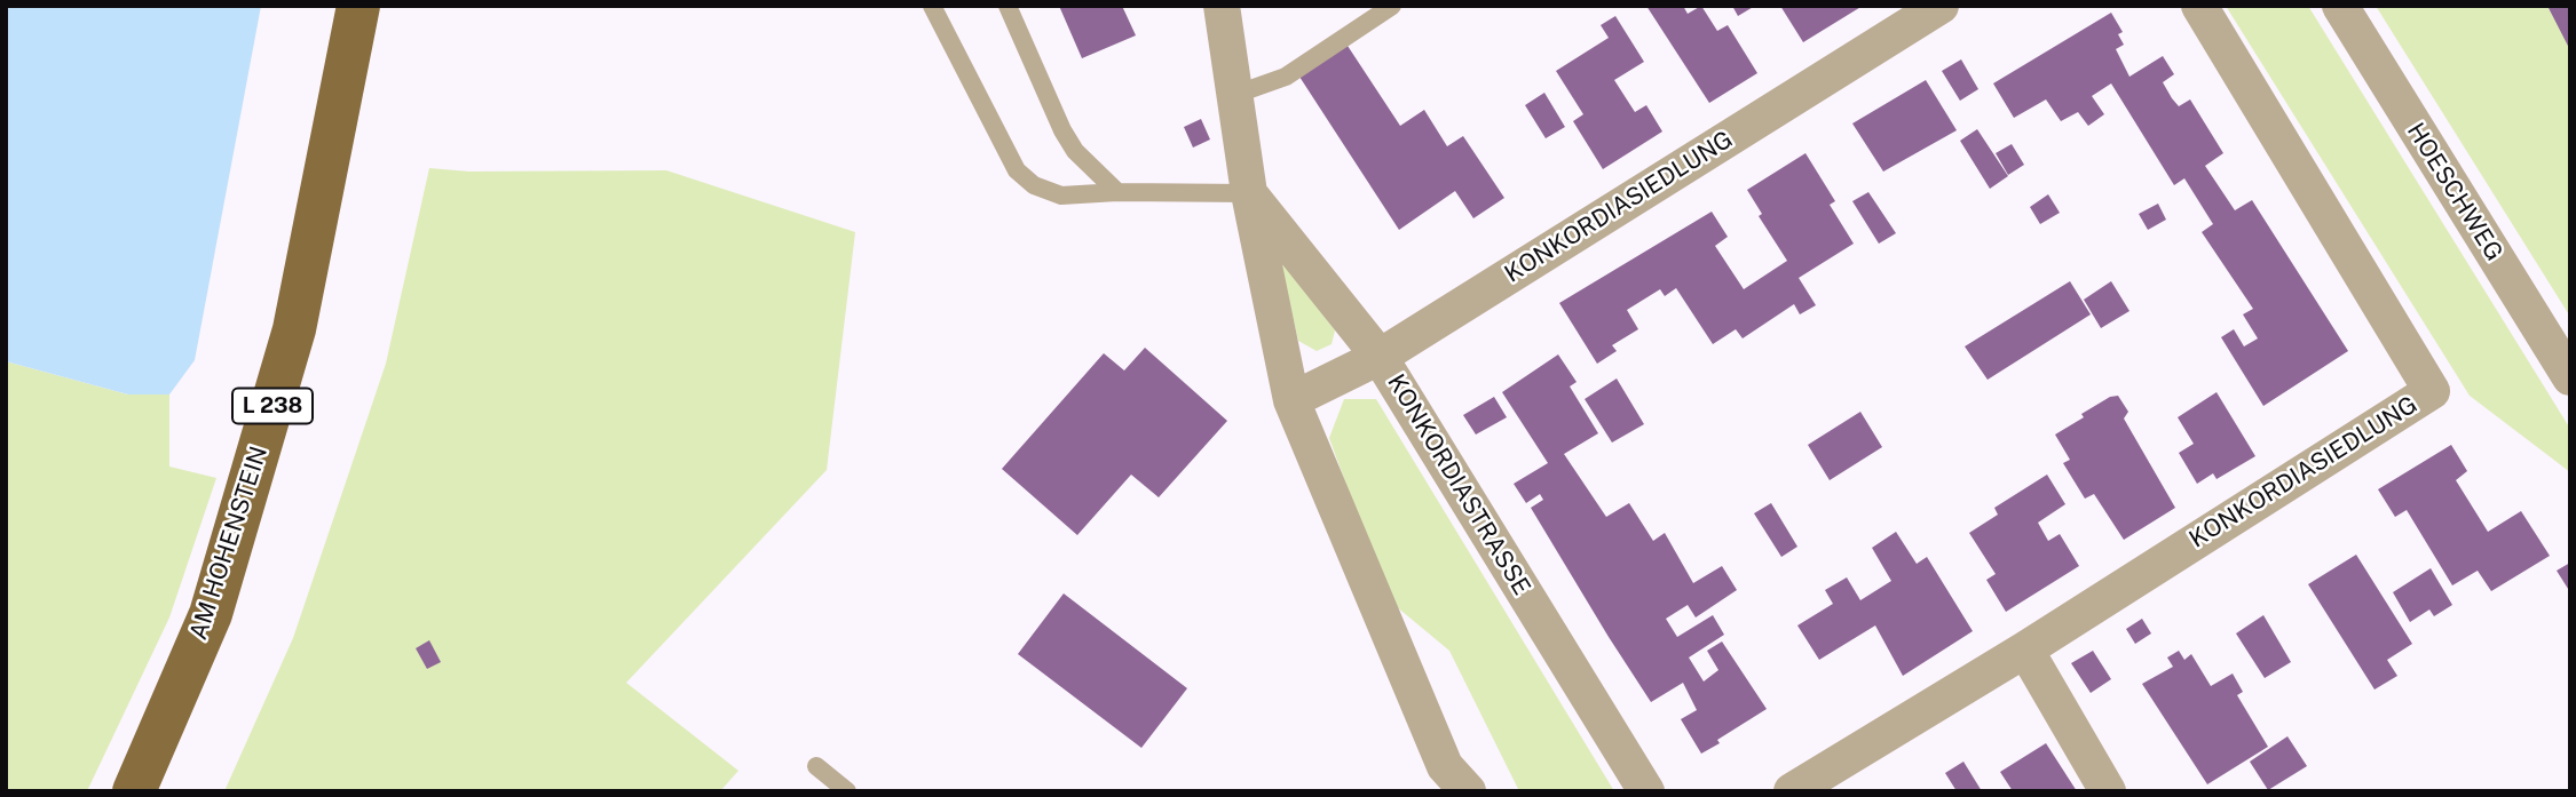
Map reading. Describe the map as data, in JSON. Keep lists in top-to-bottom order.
{
  "streets": {
    "main road": ["L 238", "AM HOHENSTEIN"],
    "street": ["HOESCHWEG", "KONKORDIASIEDLUNG", "KONKORDIASTRASSE"]
  },
  "crossings": [
    ["KONKORDIASIEDLUNG", "KONKORDIASTRASSE"]
  ]
}
